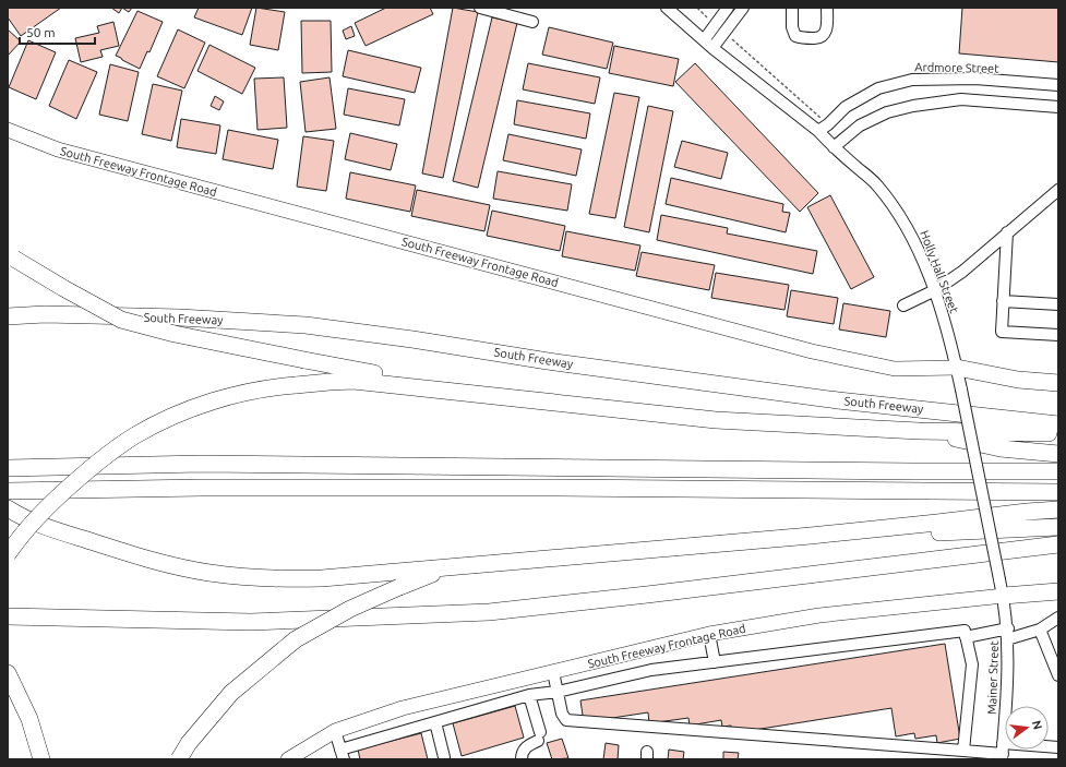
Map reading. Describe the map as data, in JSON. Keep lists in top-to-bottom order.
{
  "streets": {
    "highway": ["South Freeway"],
    "main road": ["South Freeway Frontage Road"],
    "street": ["Ardmore Street", "Holly Hall Street", "Mainer Street"]
  },
  "crossings": [
    ["Ardmore Street", "Holly Hall Street"],
    ["South Freeway Frontage Road", "Holly Hall Street"],
    ["South Freeway Frontage Road", "Mainer Street"],
    ["Holly Hall Street", "Mainer Street"]
  ],
  "scale_bar": "50 m",
  "north": "right"
}
